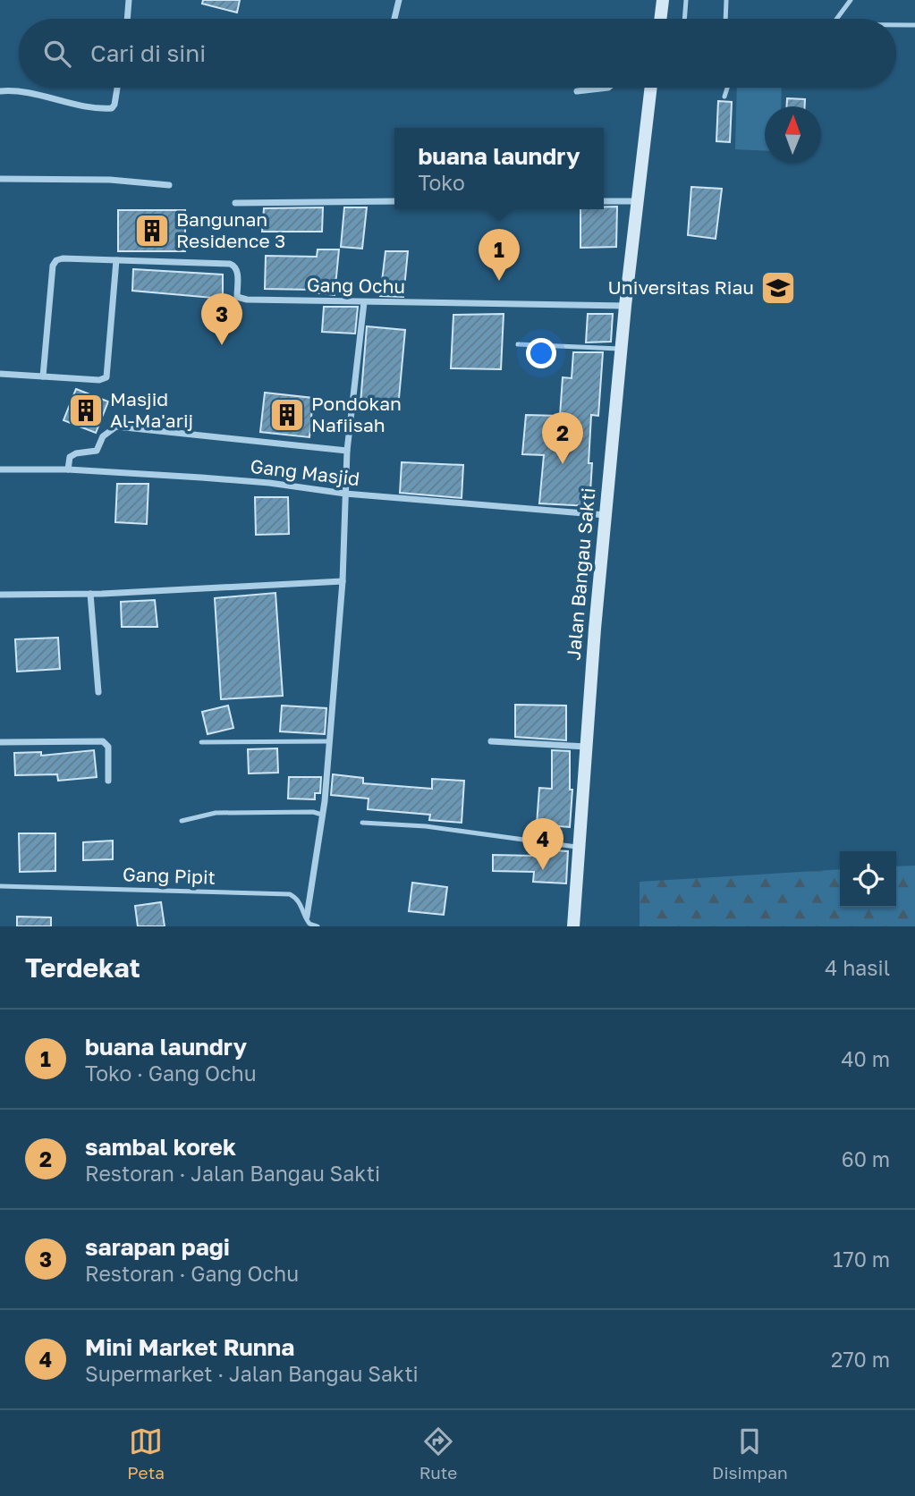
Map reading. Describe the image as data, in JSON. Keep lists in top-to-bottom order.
{
  "streets": {
    "street": ["Gang Ochu", "Gang Masjid", "Jalan Bangau Sakti"],
    "lane": ["Gang Pipit"]
  },
  "crossings": [
    ["Gang Ochu", "Jalan Bangau Sakti"],
    ["Gang Masjid", "Jalan Bangau Sakti"]
  ],
  "places": {
    "building": ["Bangunan Residence 3", "Masjid Al-Ma'arij", "Pondokan Nafiisah"],
    "school or university": ["Universitas Riau"]
  },
  "north": "top",
  "page": {
    "search": "Cari di sini",
    "popup": ["buana laundry", "Toko"],
    "pins": [
      "1",
      "3",
      "2",
      "4"
    ],
    "heading": ["Terdekat", "4 hasil"],
    "list": [
      {
        "mark": "1",
        "name": "buana laundry",
        "note": "Toko · Gang Ochu",
        "value": "40 m"
      },
      {
        "mark": "2",
        "name": "sambal korek",
        "note": "Restoran · Jalan Bangau Sakti",
        "value": "60 m"
      },
      {
        "mark": "3",
        "name": "sarapan pagi",
        "note": "Restoran · Gang Ochu",
        "value": "170 m"
      },
      {
        "mark": "4",
        "name": "Mini Market Runna",
        "note": "Supermarket · Jalan Bangau Sakti",
        "value": "270 m"
      }
    ],
    "nav": ["Peta", "Rute", "Disimpan"]
  }
}
